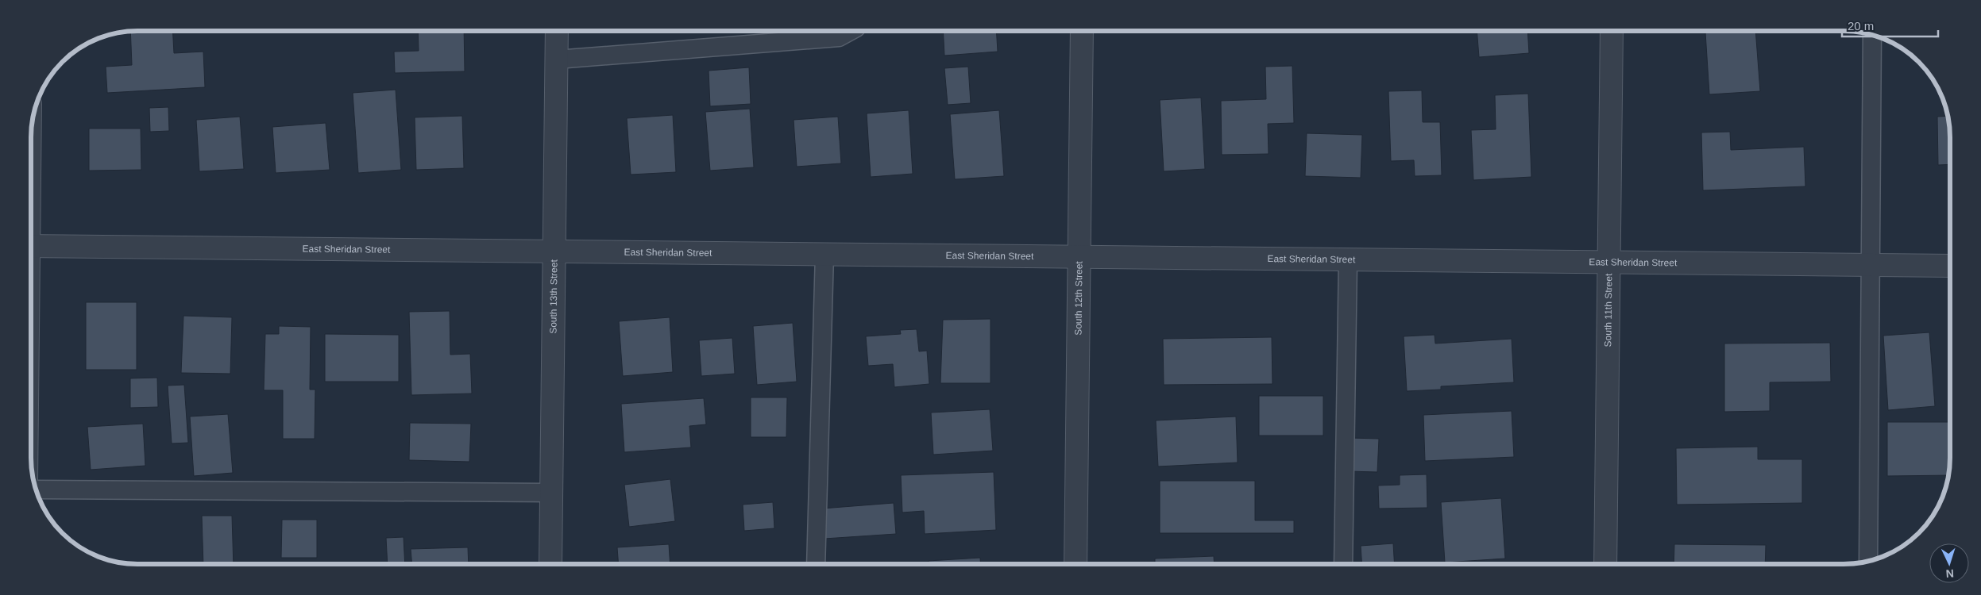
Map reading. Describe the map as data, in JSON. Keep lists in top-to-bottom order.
{
  "streets": {
    "street": [
      "East Sheridan Street",
      "South 13th Street",
      "South 12th Street",
      "South 11th Street"
    ]
  },
  "crossings": [
    ["East Sheridan Street", "South 13th Street"],
    ["East Sheridan Street", "South 12th Street"],
    ["East Sheridan Street", "South 11th Street"]
  ],
  "scale_bar": "20 m",
  "north": "bottom"
}
